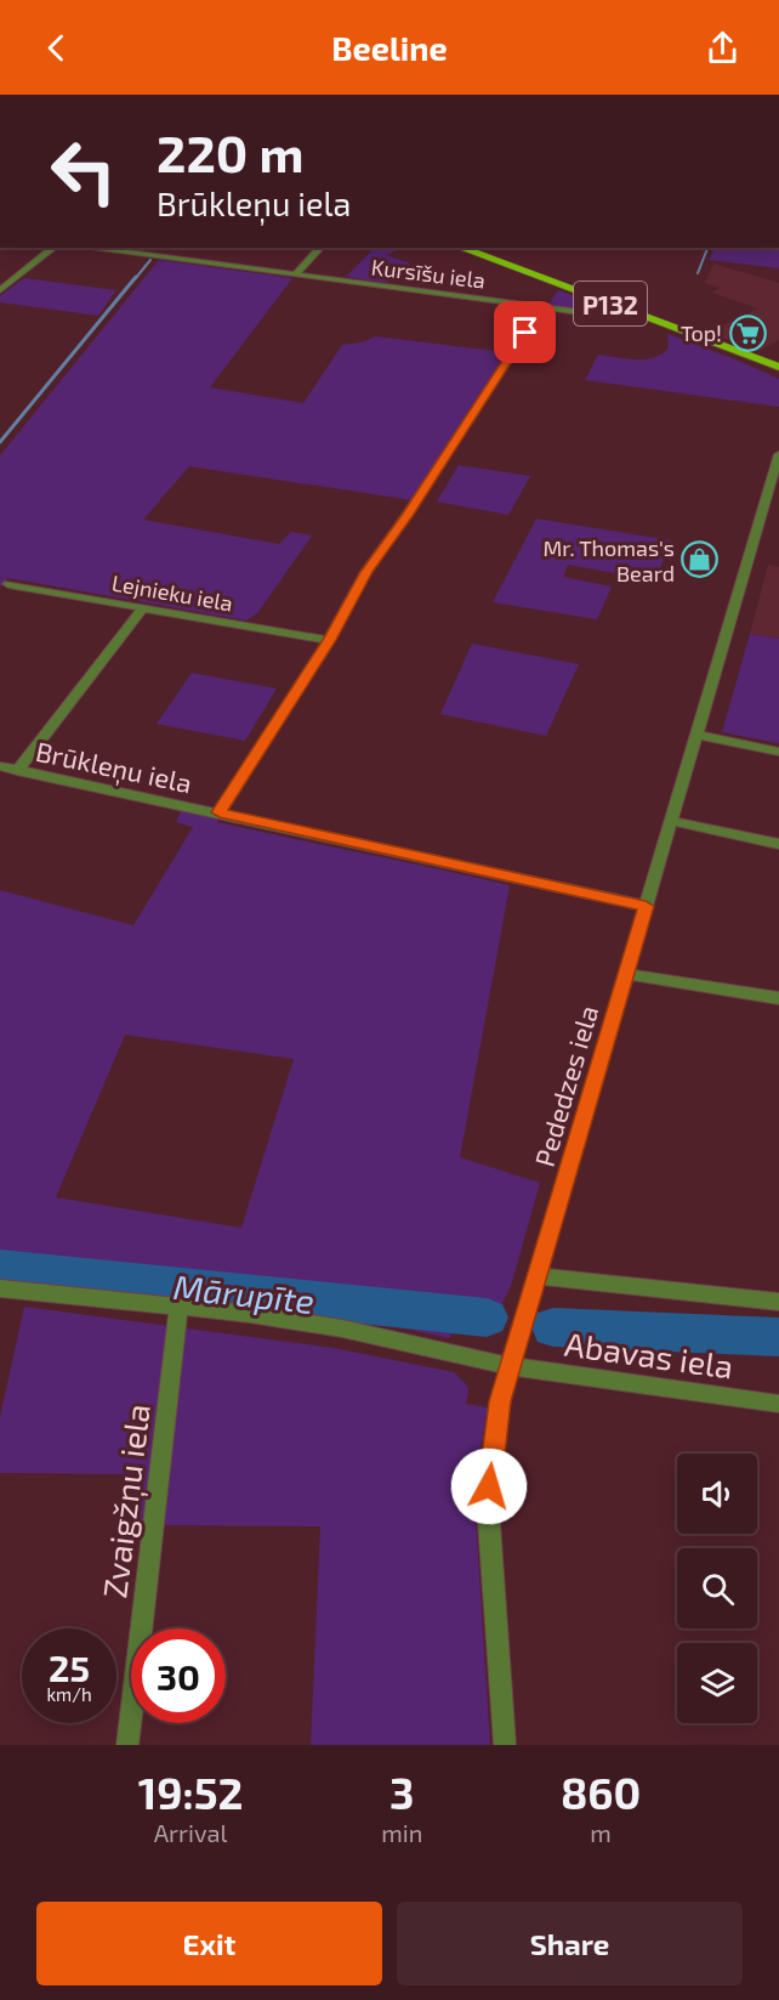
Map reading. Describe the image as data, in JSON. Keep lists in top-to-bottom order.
{
  "streets": {
    "main road": ["P132"],
    "street": [
      "Kursīšu iela",
      "Lejnieku iela",
      "Brūkleņu iela",
      "Pededzes iela",
      "Abavas iela",
      "Zvaigžņu iela"
    ]
  },
  "crossings": [
    ["Kursīšu iela", "P132"],
    ["Brūkleņu iela", "Pededzes iela"],
    ["Pededzes iela", "Abavas iela"],
    ["Abavas iela", "Zvaigžņu iela"]
  ],
  "water": ["Mārupīte"],
  "places": {
    "supermarket": ["Top!"],
    "shop": ["Mr. Thomas's Beard"]
  },
  "page": {
    "header": "Beeline",
    "turn": ["220 m", "Brūkleņu iela"],
    "speed": "25 km/h",
    "limit": "30",
    "eta": [
      "19:52",
      "Arrival",
      "3",
      "min",
      "860",
      "m"
    ],
    "buttons": ["Exit", "Share"]
  }
}
